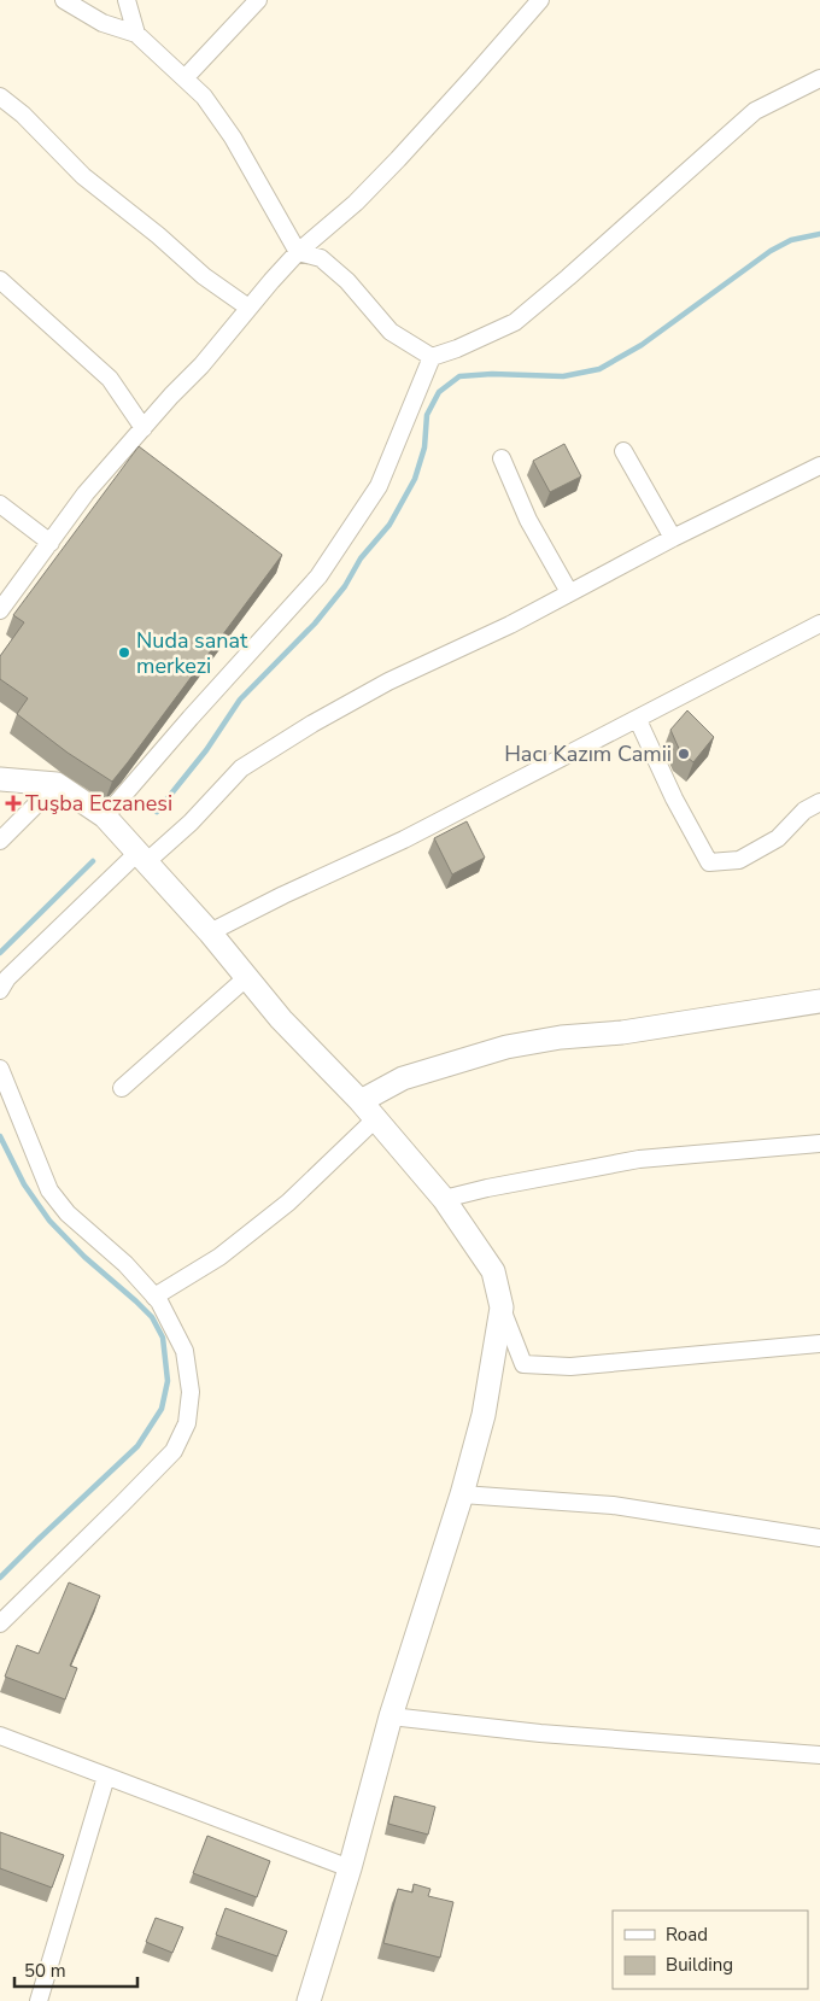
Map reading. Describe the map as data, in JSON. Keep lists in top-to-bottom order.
{
  "places": {
    "other": ["Nuda sanat merkezi", "Hacı Kazım Camii"],
    "health": ["Tuşba Eczanesi"]
  },
  "legend": ["Road", "Building"],
  "scale_bar": "50 m"
}
